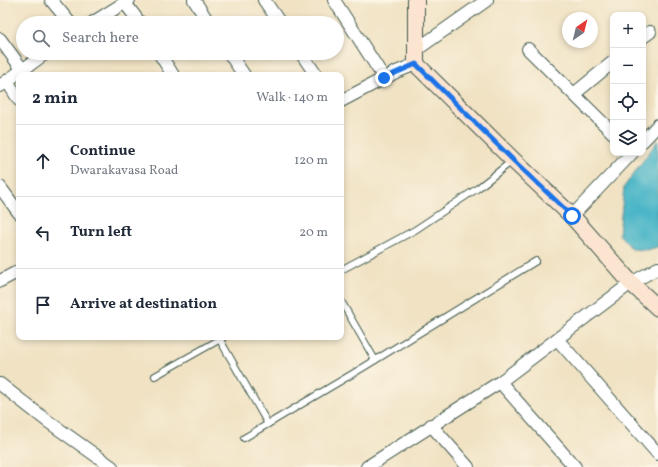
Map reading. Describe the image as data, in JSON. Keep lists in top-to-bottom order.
{
  "north": "top right",
  "page": {
    "map_buttons": ["+", "−"],
    "search": "Search here",
    "heading": ["2 min", "Walk · 140 m"],
    "list": [
      ["Continue", "Dwarakavasa Road", "120 m"],
      ["Turn left", "20 m"],
      "Arrive at destination"
    ]
  }
}
